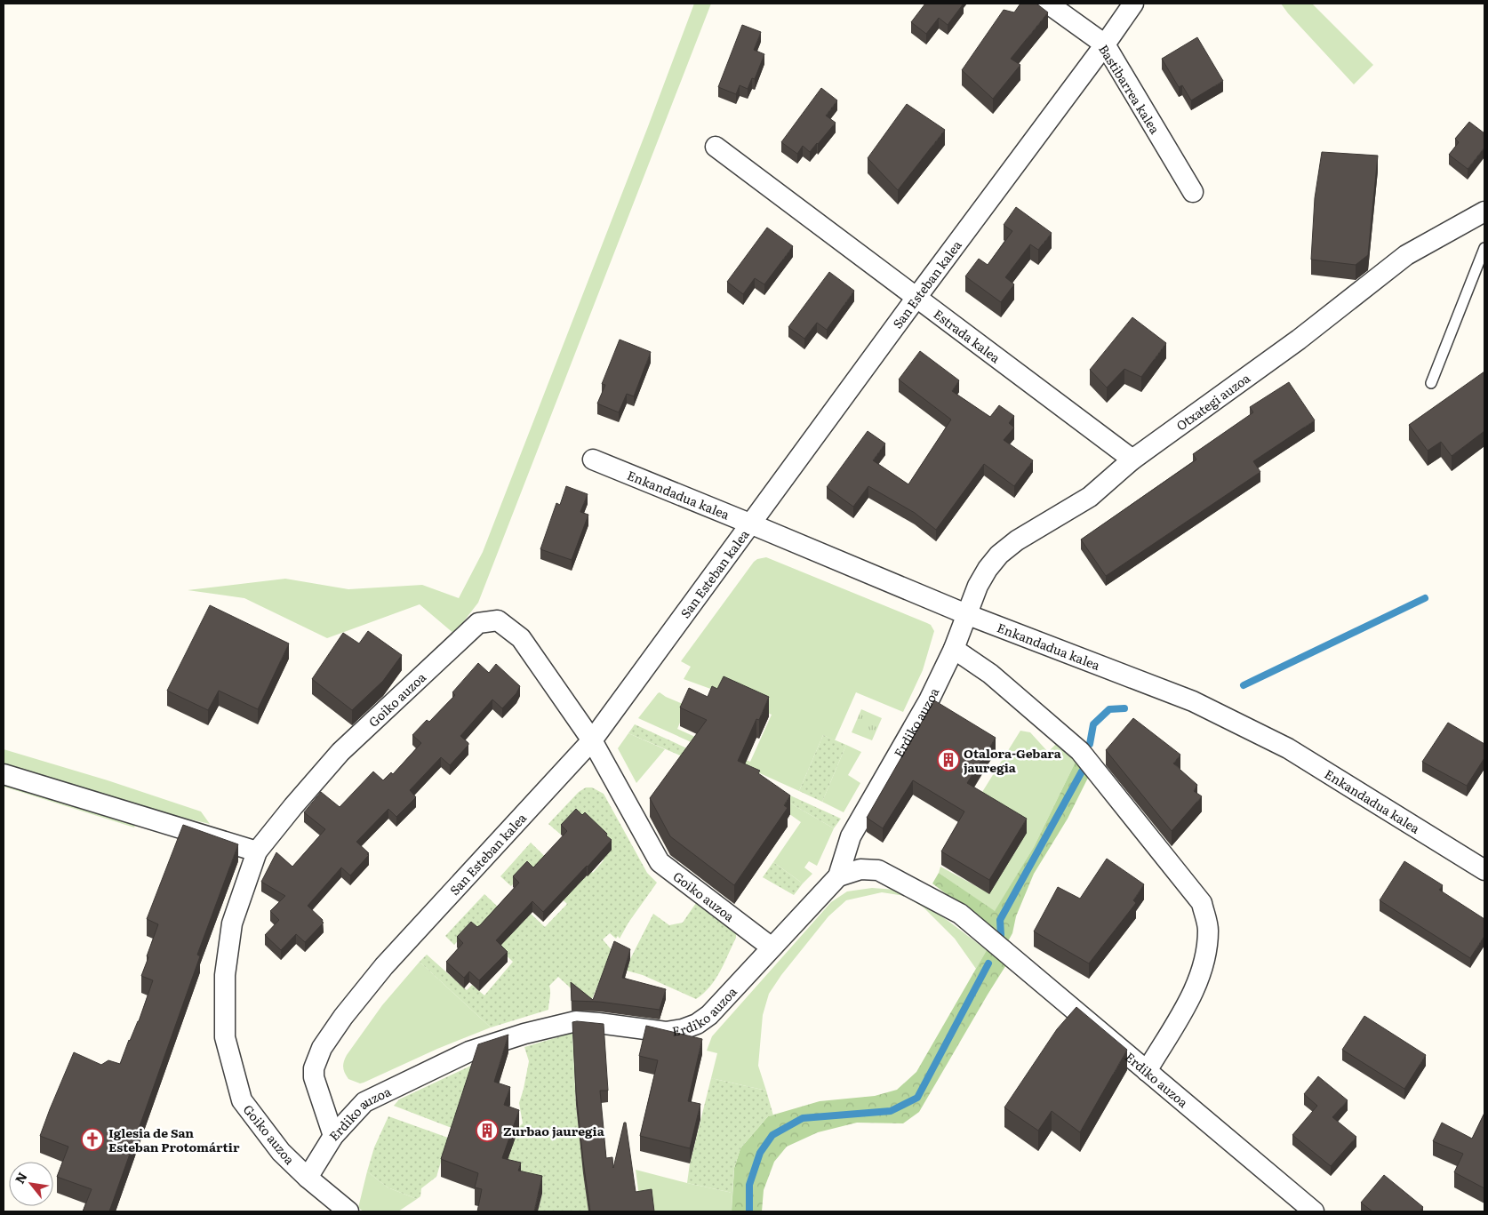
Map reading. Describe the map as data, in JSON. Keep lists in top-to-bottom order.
{
  "streets": {
    "street": [
      "Bastibarrea kalea",
      "San Esteban kalea",
      "Estrada kalea",
      "Otxategi auzoa",
      "Enkandadua kalea",
      "Goiko auzoa",
      "Erdiko auzoa"
    ]
  },
  "crossings": [
    ["Bastibarrea kalea", "San Esteban kalea"],
    ["San Esteban kalea", "Estrada kalea"],
    ["San Esteban kalea", "Enkandadua kalea"],
    ["San Esteban kalea", "Goiko auzoa"],
    ["San Esteban kalea", "Erdiko auzoa"],
    ["Estrada kalea", "Otxategi auzoa"],
    ["Otxategi auzoa", "Enkandadua kalea"],
    ["Otxategi auzoa", "Erdiko auzoa"],
    ["Enkandadua kalea", "Erdiko auzoa"],
    ["Goiko auzoa", "Erdiko auzoa"]
  ],
  "places": {
    "building": ["Otalora-Gebara jauregia", "Zurbao jauregia"],
    "church": ["Iglesia de San Esteban Protomártir"]
  },
  "north": "top left"
}
